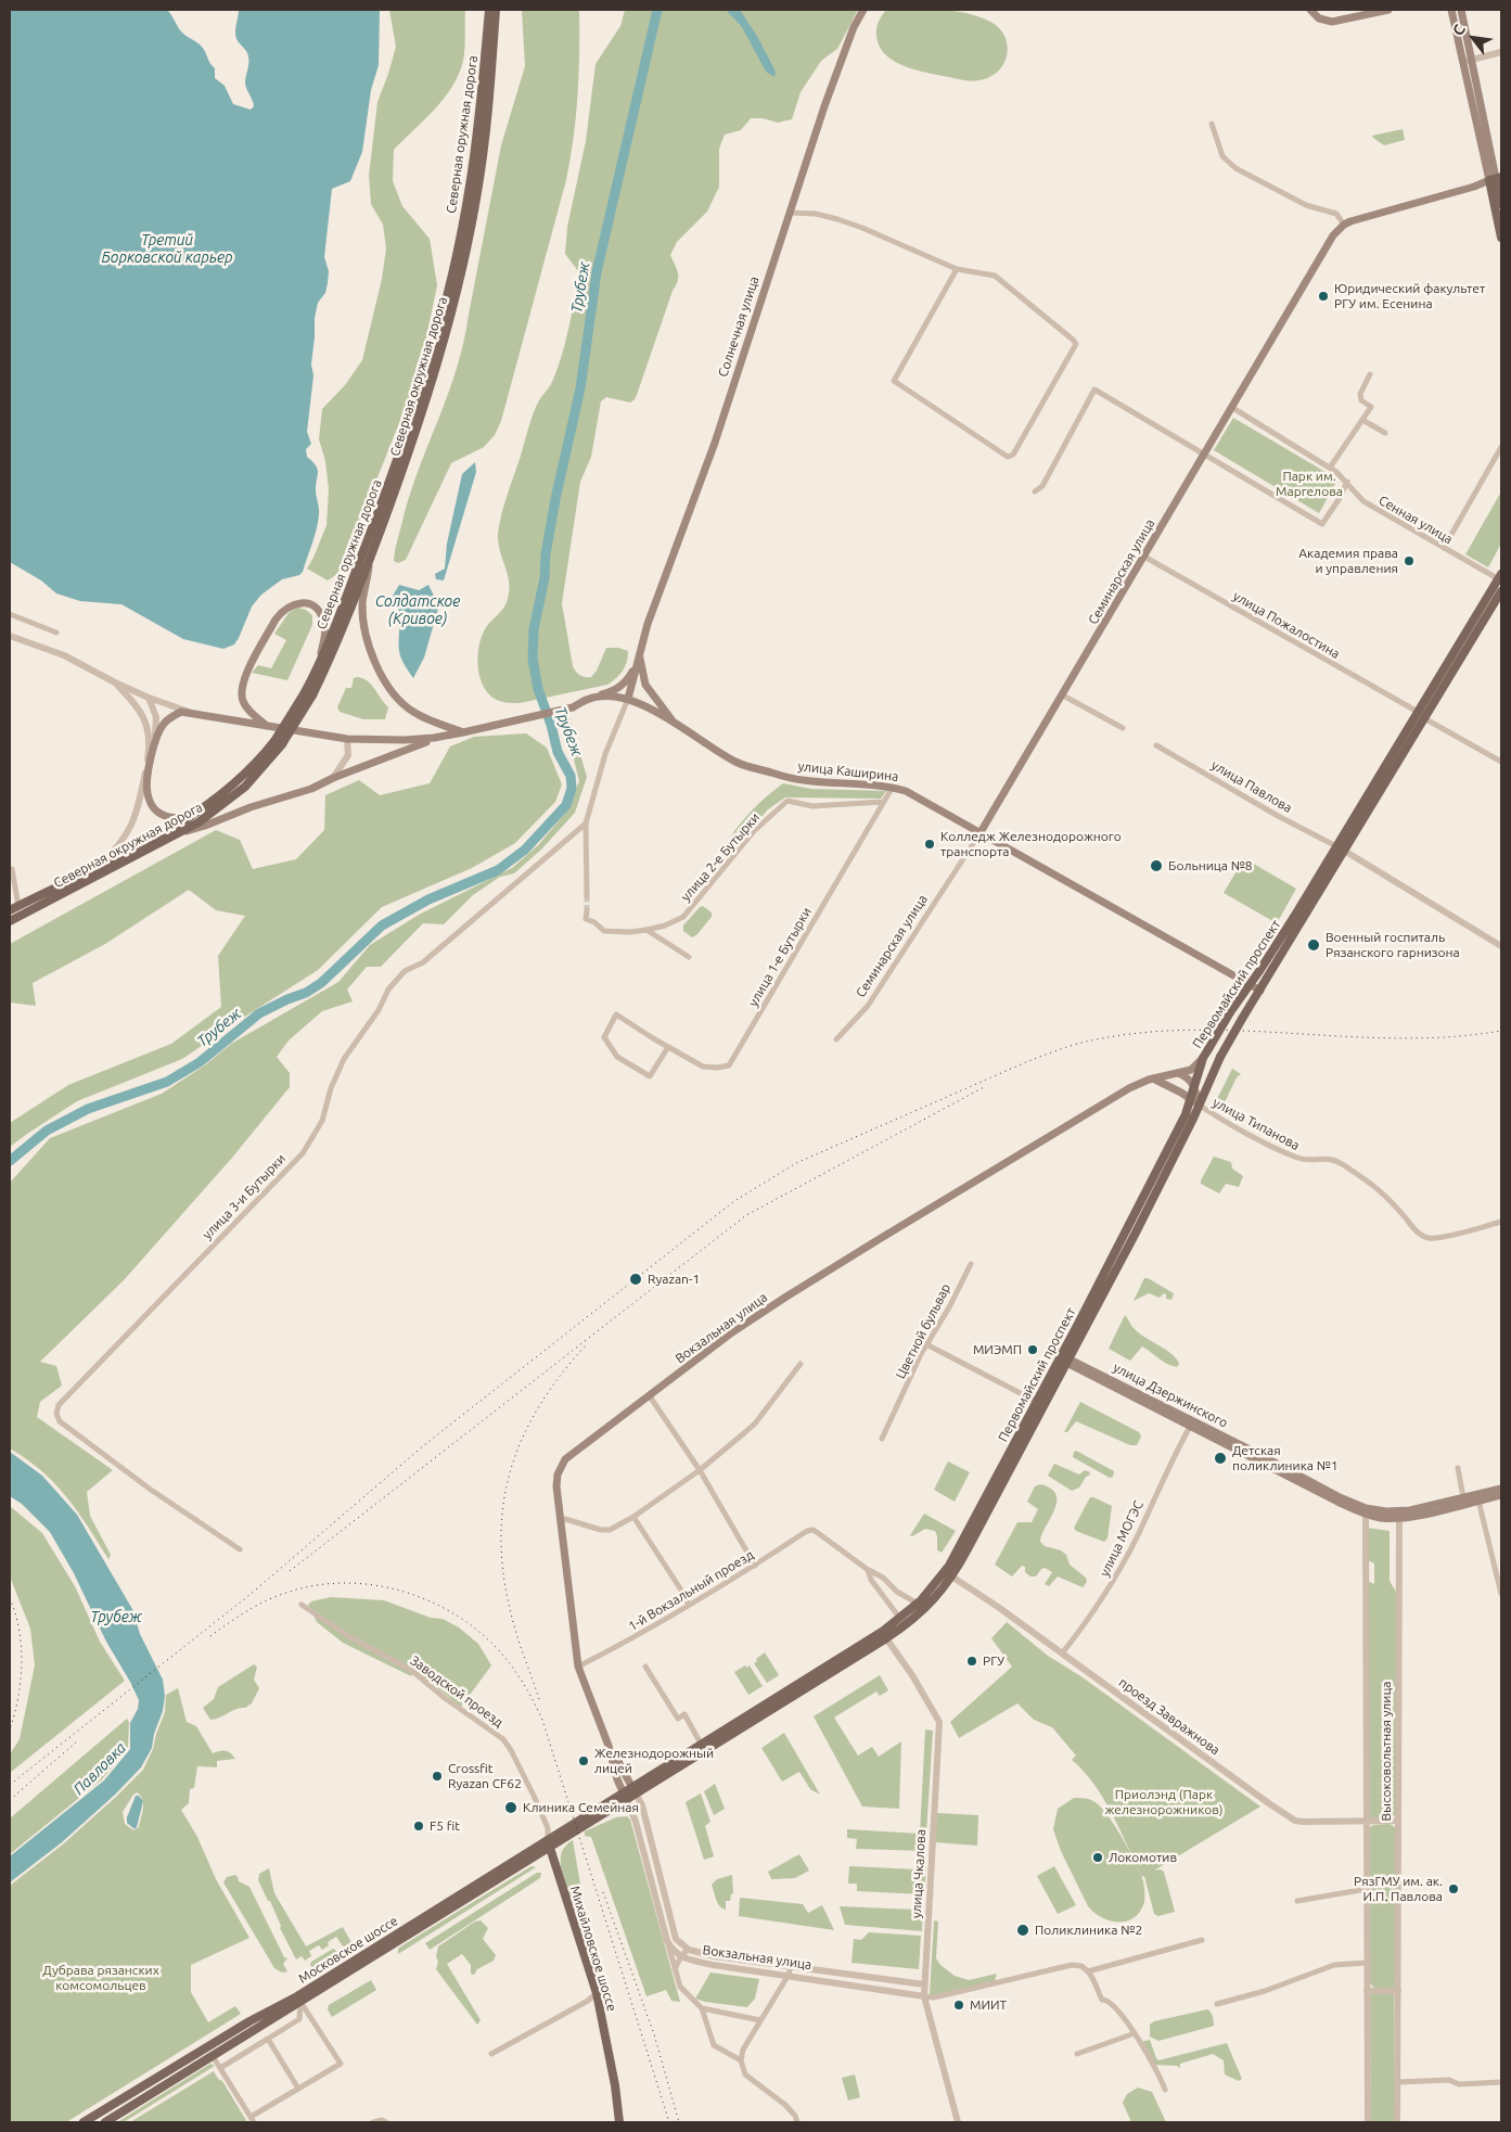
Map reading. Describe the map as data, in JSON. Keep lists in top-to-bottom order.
{
  "streets": {
    "main road": [
      "Северная оружная дорога",
      "Солнечная улица",
      "Северная окружная дорога",
      "Семинарская улица",
      "улица Каширина",
      "Первомайский проспект",
      "Вокзальная улица",
      "улица Дзержинского",
      "Михайловское шоссе",
      "Московское шоссе"
    ],
    "street": [
      "Сенная улица",
      "улица Пожалостина",
      "улица Павлова",
      "улица 2-е Бутырки",
      "улица 1-е Бутырки",
      "улица Типанова",
      "улица 3-и Бутырки",
      "Цветной бульвар",
      "улица МОГЭС",
      "1-й Вокзальный проезд",
      "Заводской проезд",
      "проезд Завражнова",
      "Высоковольтная улица",
      "улица Чкалова"
    ]
  },
  "crossings": [
    ["Северная оружная дорога", "Северная окружная дорога"],
    ["Солнечная улица", "улица Каширина"],
    ["Сенная улица", "Семинарская улица"],
    ["Сенная улица", "Первомайский проспект"],
    ["Семинарская улица", "улица Пожалостина"],
    ["Семинарская улица", "улица Каширина"],
    ["улица Пожалостина", "Первомайский проспект"],
    ["улица Каширина", "улица 1-е Бутырки"],
    ["улица Каширина", "Первомайский проспект"],
    ["улица Павлова", "Первомайский проспект"],
    ["улица 2-е Бутырки", "улица 1-е Бутырки"],
    ["Первомайский проспект", "улица Типанова"],
    ["Первомайский проспект", "Вокзальная улица"],
    ["Первомайский проспект", "улица Дзержинского"],
    ["Первомайский проспект", "проезд Завражнова"],
    ["Первомайский проспект", "улица Чкалова"],
    ["Первомайский проспект", "Московское шоссе"],
    ["Вокзальная улица", "1-й Вокзальный проезд"],
    ["Вокзальная улица", "улица Чкалова"],
    ["Вокзальная улица", "Московское шоссе"],
    ["улица Дзержинского", "улица МОГЭС"],
    ["улица Дзержинского", "Высоковольтная улица"],
    ["улица МОГЭС", "проезд Завражнова"],
    ["Заводской проезд", "Михайловское шоссе"],
    ["Заводской проезд", "Московское шоссе"],
    ["проезд Завражнова", "Высоковольтная улица"],
    ["Михайловское шоссе", "Московское шоссе"]
  ],
  "water": [
    "Третий Борковской карьер",
    "Трубеж",
    "Солдатское (Кривое)",
    "Павловка"
  ],
  "parks": ["Парк им. Маргелова", "Приолэнд (Парк железнорожников)", "Дубрава рязанских комсомольцев"],
  "places": [
    "Юридический факультет РГУ им. Есенина",
    "Академия права и управления",
    "Колледж Железнодорожного транспорта",
    "Больница №8",
    "Военный госпиталь Рязанского гарнизона",
    "Ryazan-1",
    "МИЭМП",
    "Детская поликлиника №1",
    "РГУ",
    "Железнодорожный лицей",
    "Crossfit Ryazan CF62",
    "Клиника Семейная",
    "F5 fit",
    "Локомотив",
    "РязГМУ им. ак. И.П. Павлова",
    "Поликлиника №2",
    "МИИТ"
  ],
  "north": "top left"
}
